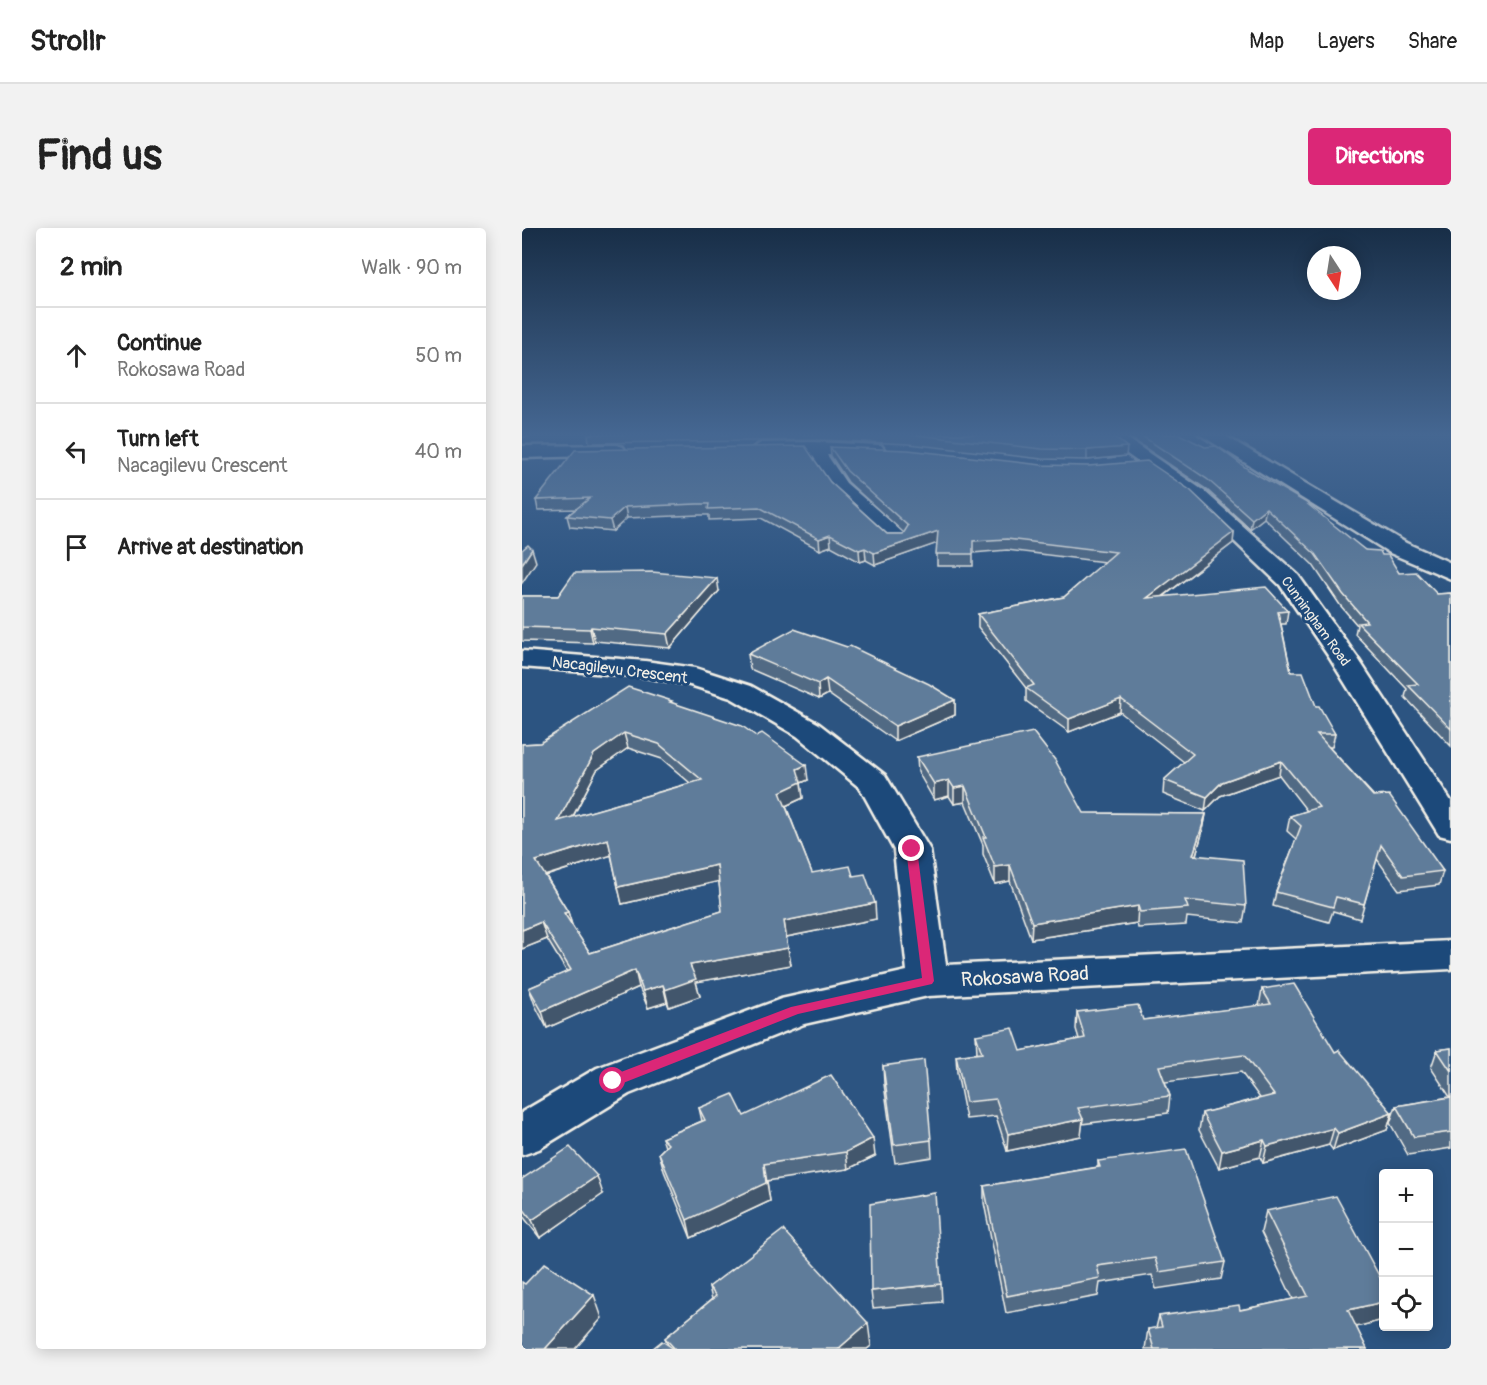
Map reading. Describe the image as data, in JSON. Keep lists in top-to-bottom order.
{
  "streets": {
    "street": ["Cunningham Road", "Nacagilevu Crescent", "Rokosawa Road"]
  },
  "crossings": [
    ["Nacagilevu Crescent", "Rokosawa Road"]
  ],
  "north": "bottom",
  "page": {
    "header": "Strollr",
    "nav": ["Map", "Layers", "Share"],
    "buttons": "Directions",
    "title": "Find us",
    "heading": ["2 min", "Walk · 90 m"],
    "list": [
      ["Continue", "Rokosawa Road", "50 m"],
      ["Turn left", "Nacagilevu Crescent", "40 m"],
      "Arrive at destination"
    ],
    "map_buttons": ["+", "−"]
  }
}
